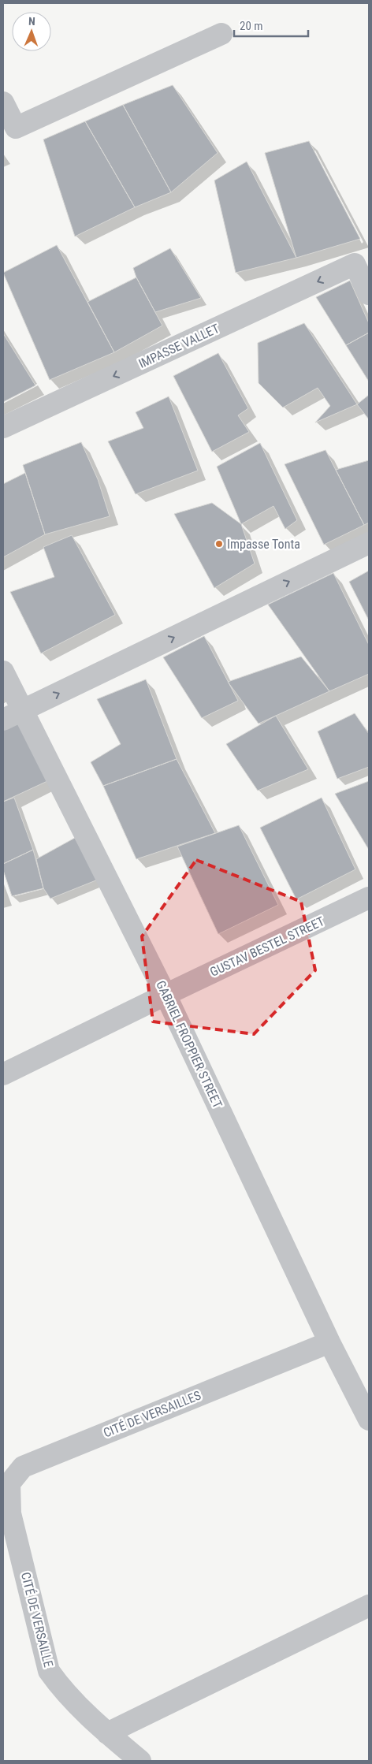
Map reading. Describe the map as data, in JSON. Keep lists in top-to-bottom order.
{
  "streets": {
    "street": [
      "IMPASSE VALLET",
      "GUSTAV BESTEL STREET",
      "GABRIEL FROPPIER STREET",
      "CITÉ DE VERSAILLES",
      "CITÉ DE VERSAILLE"
    ]
  },
  "crossings": [
    ["GUSTAV BESTEL STREET", "GABRIEL FROPPIER STREET"],
    ["GABRIEL FROPPIER STREET", "CITÉ DE VERSAILLES"],
    ["CITÉ DE VERSAILLES", "CITÉ DE VERSAILLE"]
  ],
  "one_way": ["IMPASSE VALLET"],
  "places": ["Impasse Tonta"],
  "scale_bar": "20 m",
  "north": "top"
}
